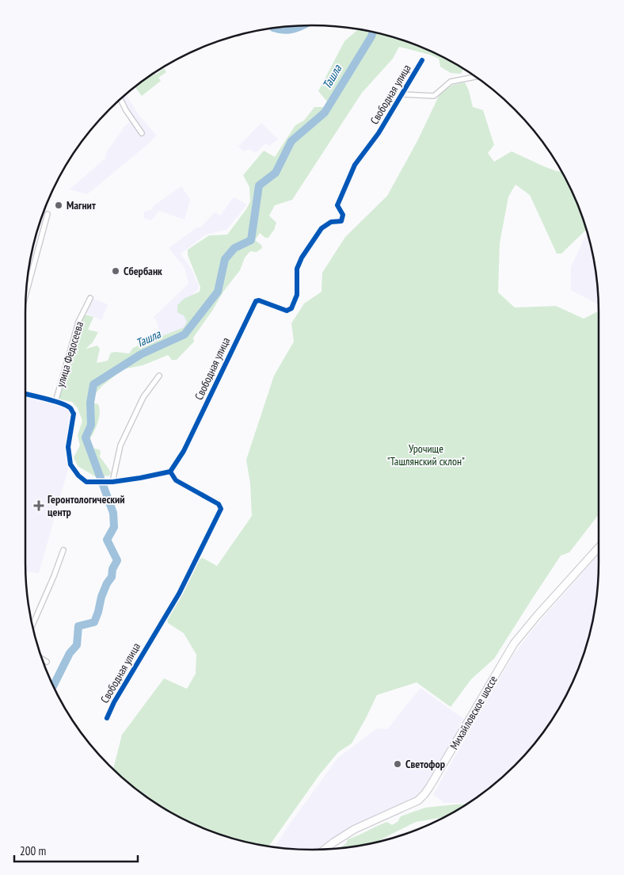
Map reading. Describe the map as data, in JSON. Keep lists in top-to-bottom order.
{
  "streets": {
    "main road": ["Михайловское шоссе"],
    "street": ["Свободная улица", "улица Федосеева"]
  },
  "water": ["Ташла"],
  "parks": ["Урочище \"Ташлянский склон\""],
  "places": {
    "other": ["Магнит", "Сбербанк", "Светофор"],
    "health": ["Геронтологический центр"]
  },
  "scale_bar": "200 m"
}
